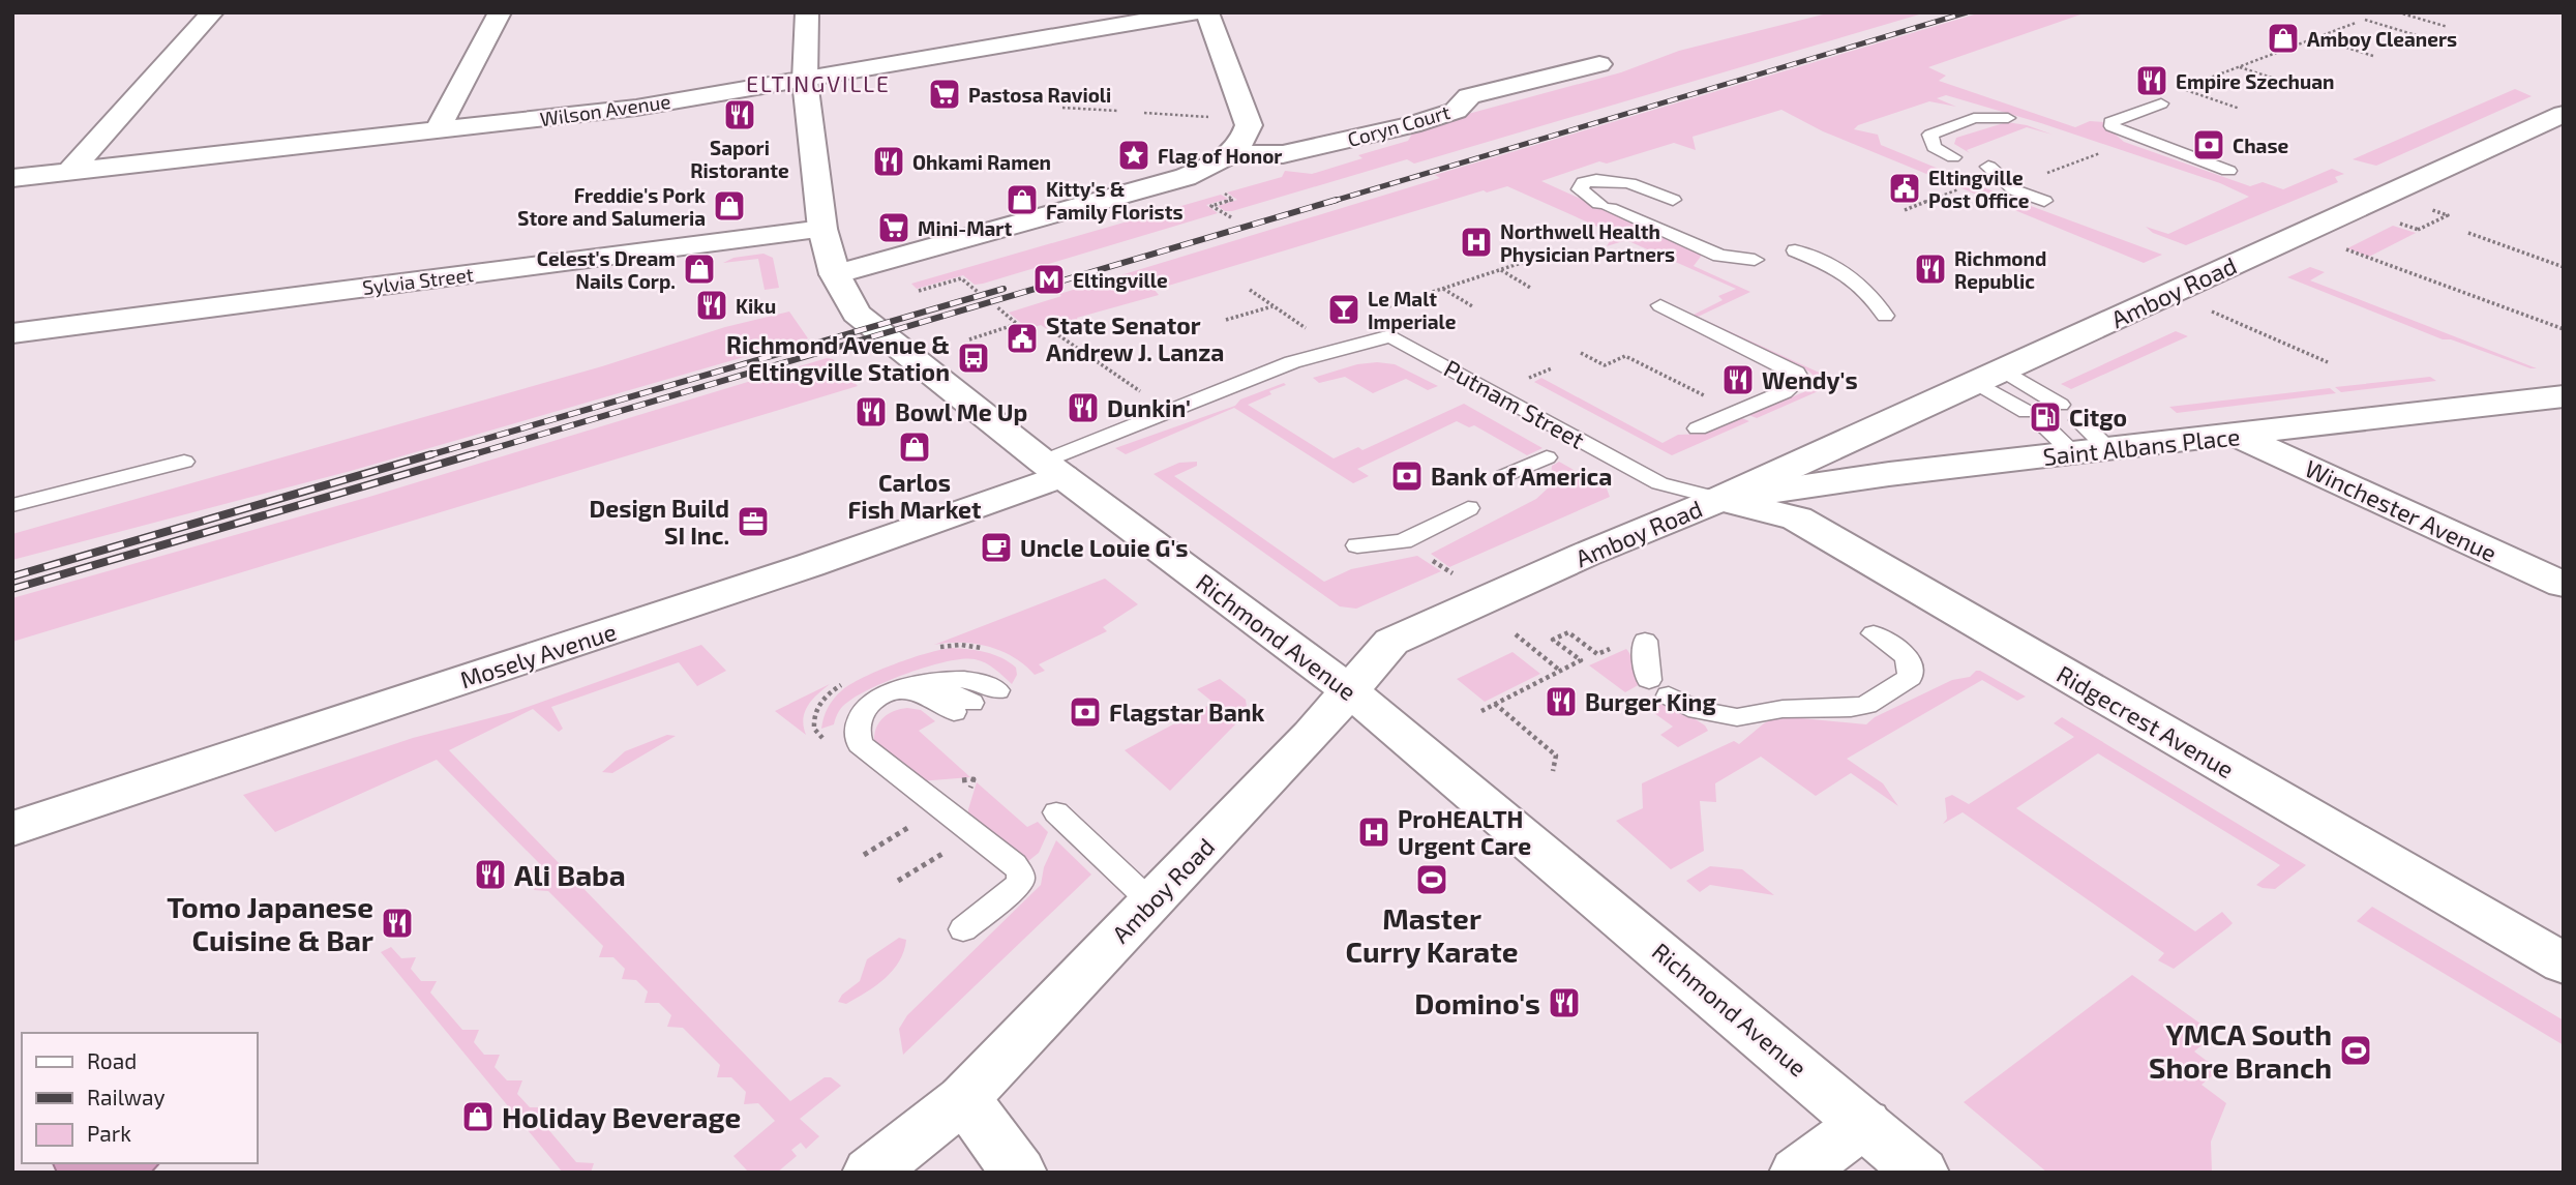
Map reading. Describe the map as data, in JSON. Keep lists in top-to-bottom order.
{
  "streets": {
    "street": [
      "Wilson Avenue",
      "Coryn Court",
      "Sylvia Street",
      "Amboy Road",
      "Saint Albans Place",
      "Winchester Avenue",
      "Richmond Avenue",
      "Mosely Avenue",
      "Ridgecrest Avenue"
    ],
    "lane": ["Putnam Street"]
  },
  "crossings": [
    ["Wilson Avenue", "Richmond Avenue"],
    ["Sylvia Street", "Richmond Avenue"],
    ["Amboy Road", "Putnam Street"],
    ["Amboy Road", "Saint Albans Place"],
    ["Amboy Road", "Richmond Avenue"],
    ["Amboy Road", "Ridgecrest Avenue"],
    ["Putnam Street", "Saint Albans Place"],
    ["Putnam Street", "Richmond Avenue"],
    ["Putnam Street", "Mosely Avenue"],
    ["Putnam Street", "Ridgecrest Avenue"],
    ["Saint Albans Place", "Winchester Avenue"],
    ["Saint Albans Place", "Ridgecrest Avenue"],
    ["Richmond Avenue", "Mosely Avenue"]
  ],
  "districts": ["ELTINGVILLE"],
  "places": {
    "shop": [
      "Amboy Cleaners",
      "Kitty's & Family Florists",
      "Freddie's Pork Store and Salumeria",
      "Celest's Dream Nails Corp.",
      "Carlos Fish Market",
      "Holiday Beverage"
    ],
    "restaurant": [
      "Empire Szechuan",
      "Sapori Ristorante",
      "Ohkami Ramen",
      "Richmond Republic",
      "Kiku",
      "Wendy's",
      "Dunkin'",
      "Bowl Me Up",
      "Burger King",
      "Ali Baba",
      "Tomo Japanese Cuisine & Bar",
      "Domino's"
    ],
    "supermarket": ["Pastosa Ravioli", "Mini-Mart"],
    "bank": ["Chase", "Bank of America", "Flagstar Bank"],
    "place": ["Flag of Honor"],
    "public building": ["Eltingville Post Office", "State Senator Andrew J. Lanza"],
    "hospital": ["Northwell Health Physician Partners", "ProHEALTH Urgent Care"],
    "metro station": ["Eltingville"],
    "bar": ["Le Malt Imperiale"],
    "bus stop": ["Richmond Avenue & Eltingville Station"],
    "fuel station": ["Citgo"],
    "office": ["Design Build SI Inc."],
    "cafe": ["Uncle Louie G's"],
    "sports": ["Master Curry Karate", "YMCA South Shore Branch"]
  },
  "legend": ["Road", "Railway", "Park"]
}
